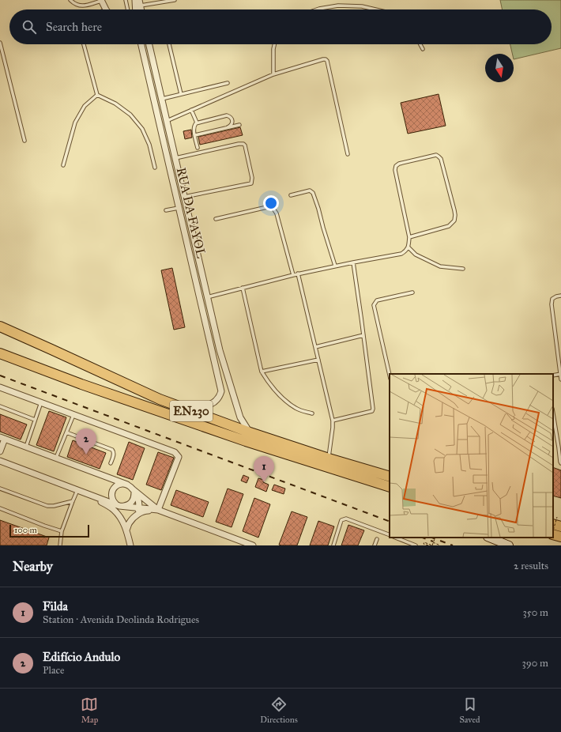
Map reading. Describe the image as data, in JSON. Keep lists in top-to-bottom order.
{
  "streets": {
    "highway": ["EN230"],
    "street": ["RUA DA FAYOL"]
  },
  "crossings": [
    ["RUA DA FAYOL", "EN230"]
  ],
  "scale_bar": "100 m",
  "north": "bottom",
  "page": {
    "search": "Search here",
    "pins": ["2", "1"],
    "scale": "100 m",
    "heading": ["Nearby", "2 results"],
    "list": [
      {
        "mark": "1",
        "name": "Filda",
        "note": "Station · Avenida Deolinda Rodrigues",
        "value": "350 m"
      },
      {
        "mark": "2",
        "name": "Edifício Andulo",
        "note": "Place",
        "value": "390 m"
      }
    ],
    "nav": ["Map", "Directions", "Saved"]
  }
}
